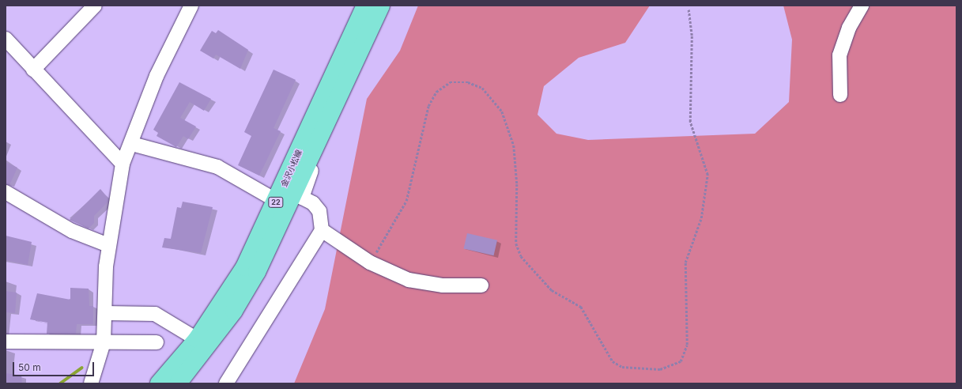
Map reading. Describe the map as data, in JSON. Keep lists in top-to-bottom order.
{
  "streets": {
    "main road": ["金沢小松線", "22"]
  },
  "scale_bar": "50 m"
}
